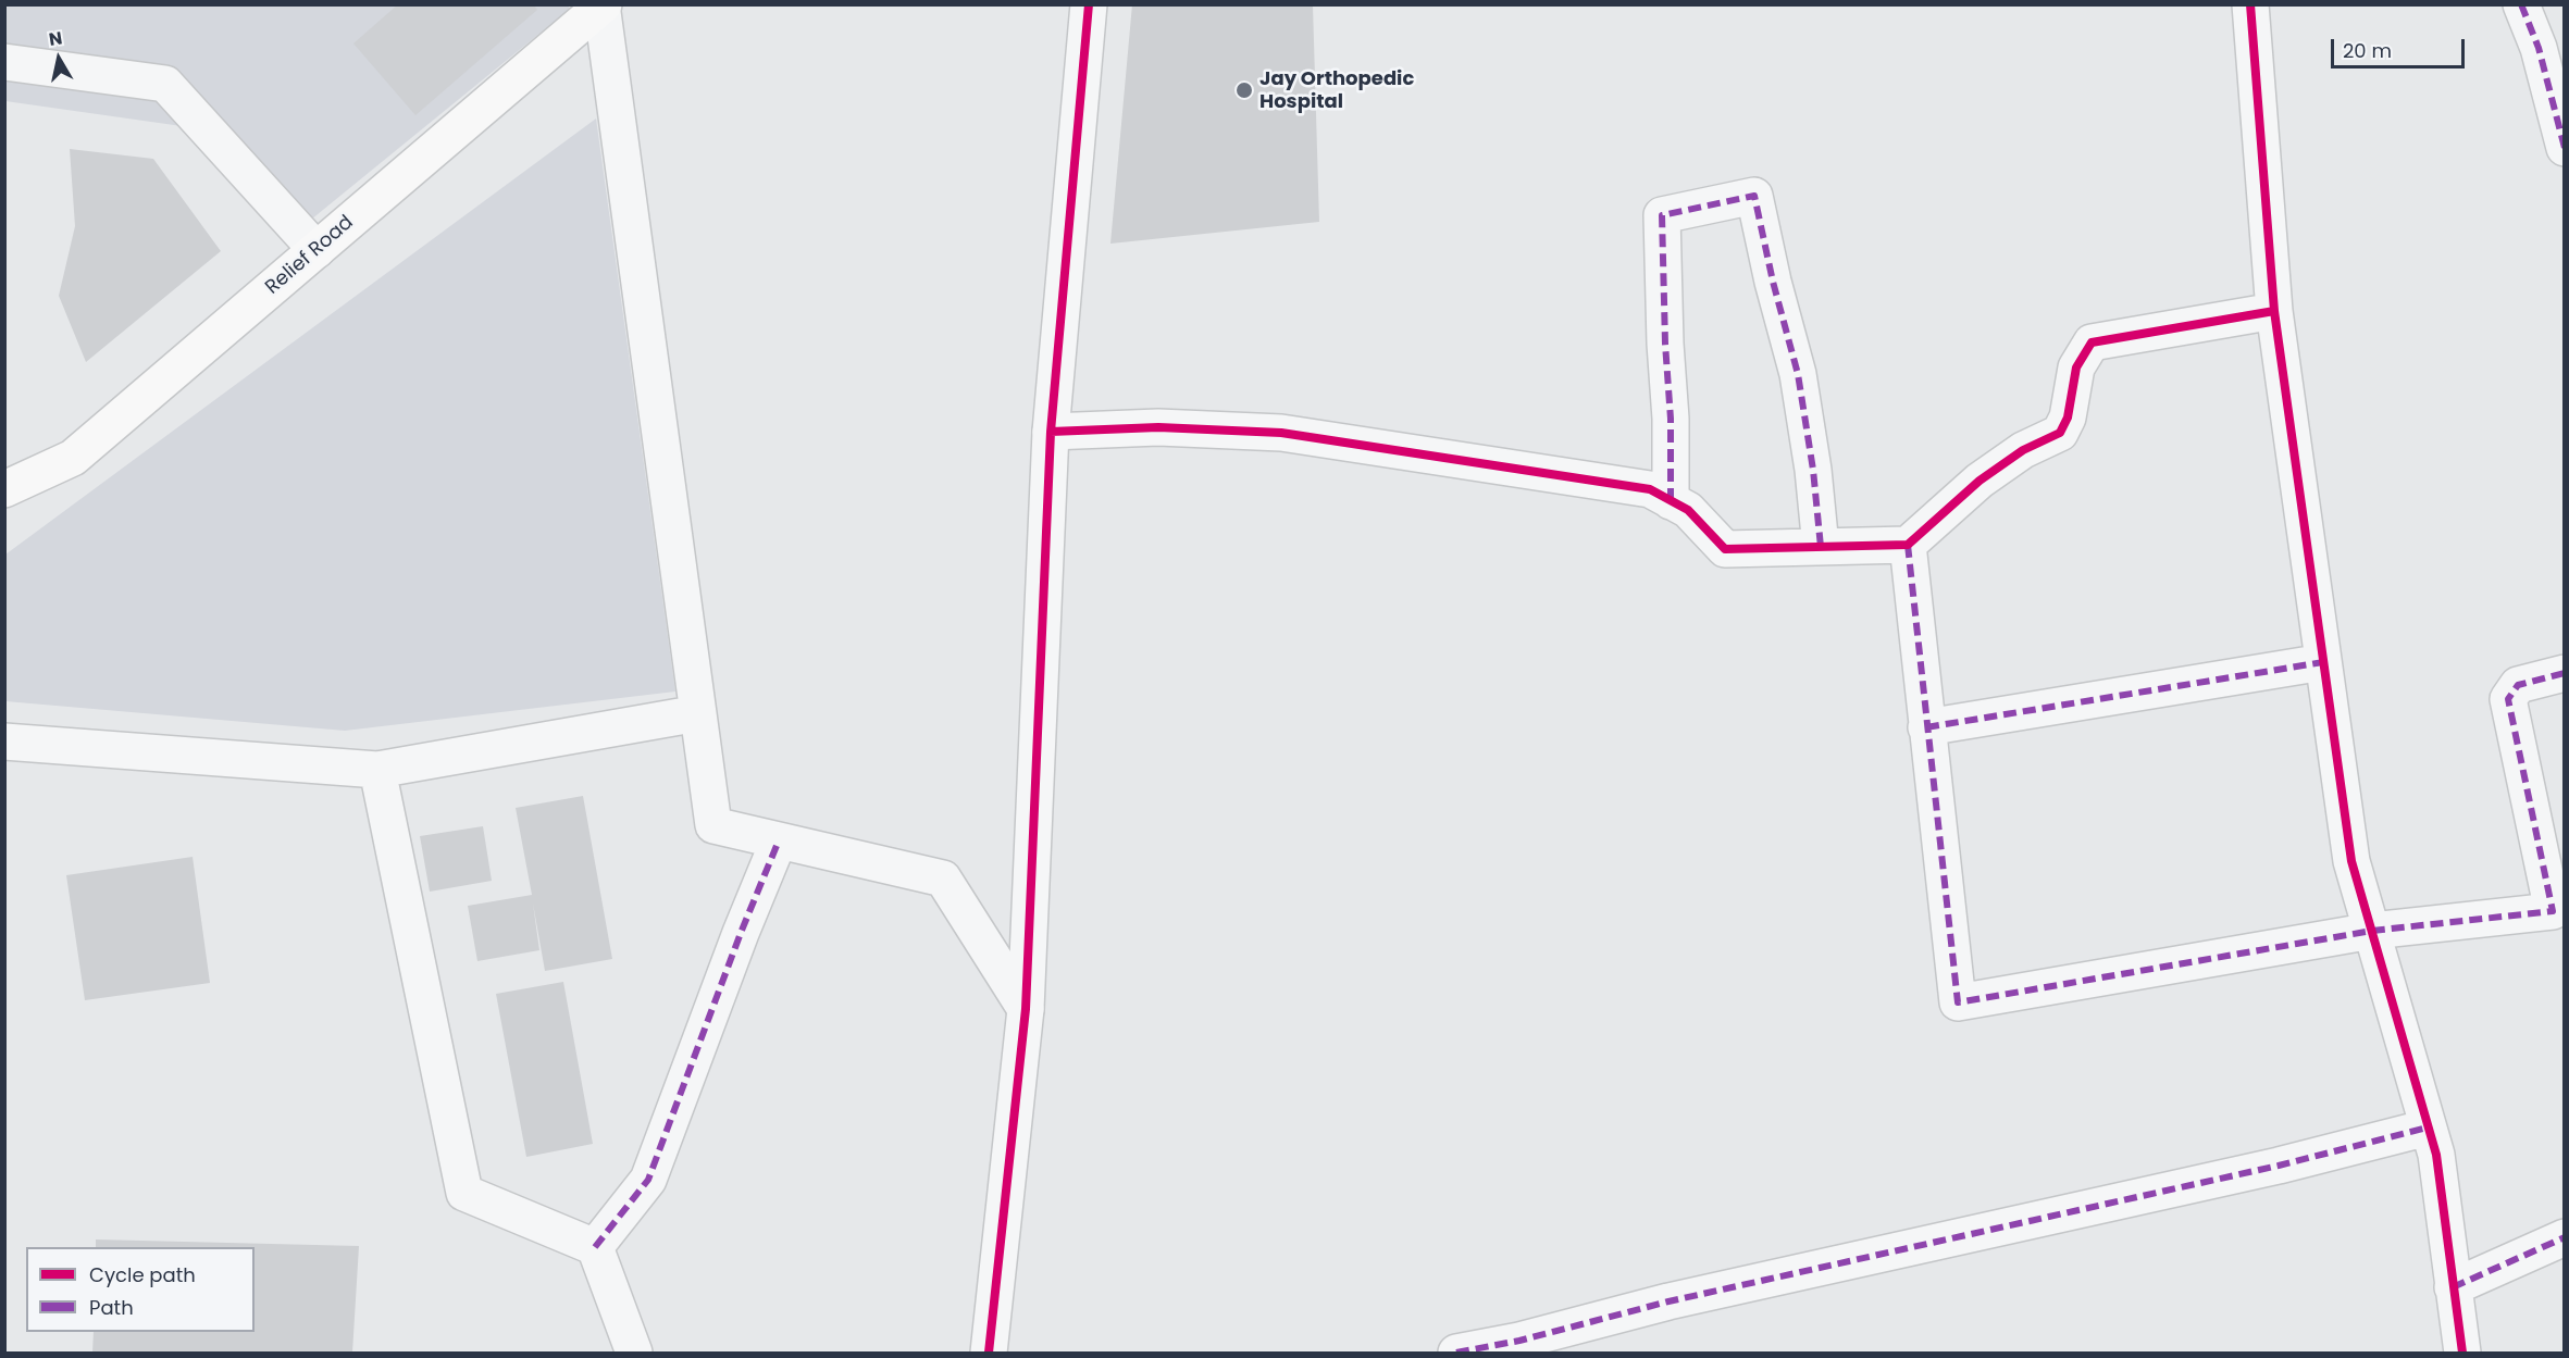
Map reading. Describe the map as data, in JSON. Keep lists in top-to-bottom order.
{
  "streets": {
    "main road": ["Relief Road"]
  },
  "places": ["Jay Orthopedic Hospital"],
  "legend": ["Cycle path", "Path"],
  "scale_bar": "20 m",
  "north": "top"
}
